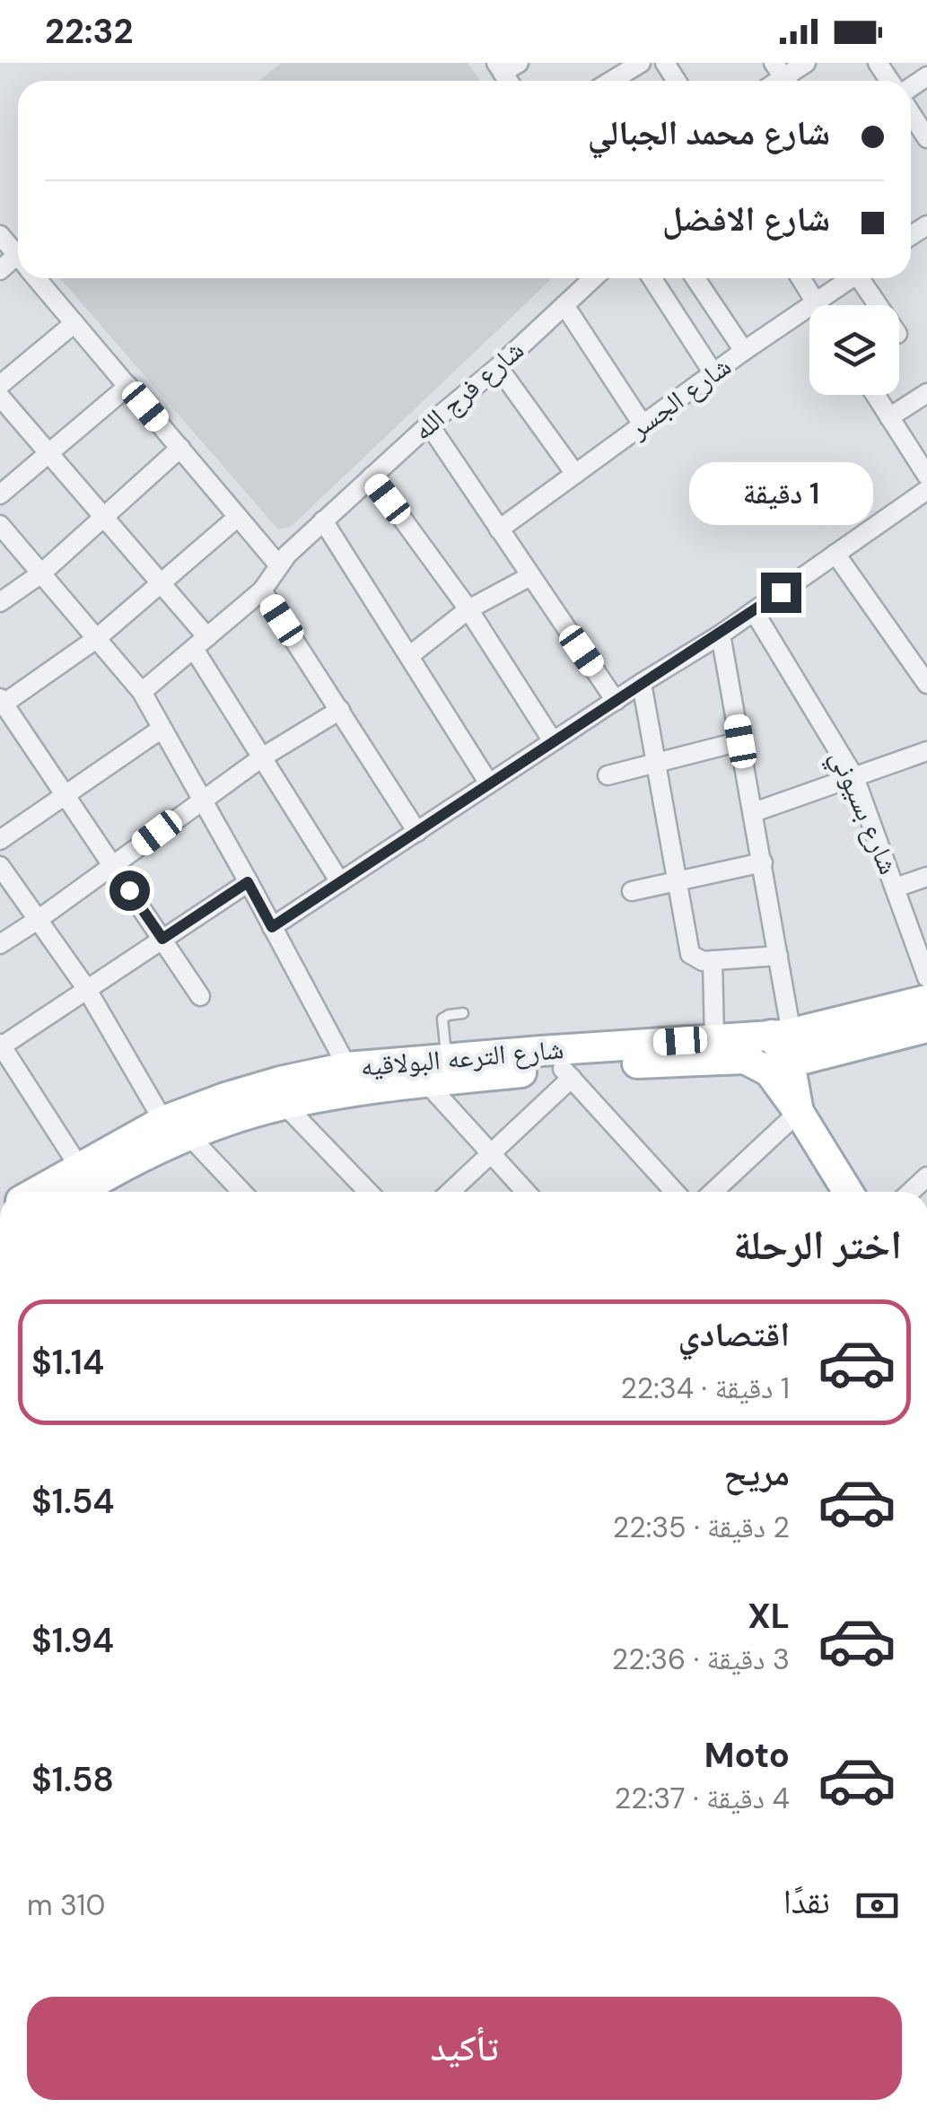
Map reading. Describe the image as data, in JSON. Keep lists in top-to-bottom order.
{
  "streets": {
    "main road": ["شارع الترعه البولاقيه"],
    "street": ["شارع فرج الله", "شارع الجسر", "شارع بسيوني"]
  },
  "page": {
    "status": "22:32",
    "banner": ["شارع محمد الجبالي", "شارع الافضل"],
    "bubble": "1 دقيقة",
    "heading": "اختر الرحلة",
    "list": [
      {
        "name": "اقتصادي",
        "note": "1 دقيقة · 22:34",
        "value": "$1.14"
      },
      {
        "name": "مريح",
        "note": "2 دقيقة · 22:35",
        "value": "$1.54"
      },
      {
        "name": "XL",
        "note": "3 دقيقة · 22:36",
        "value": "$1.94"
      },
      {
        "name": "Moto",
        "note": "4 دقيقة · 22:37",
        "value": "$1.58"
      }
    ],
    "pay": ["نقدًا", "310 m"],
    "buttons": "تأكيد"
  }
}
